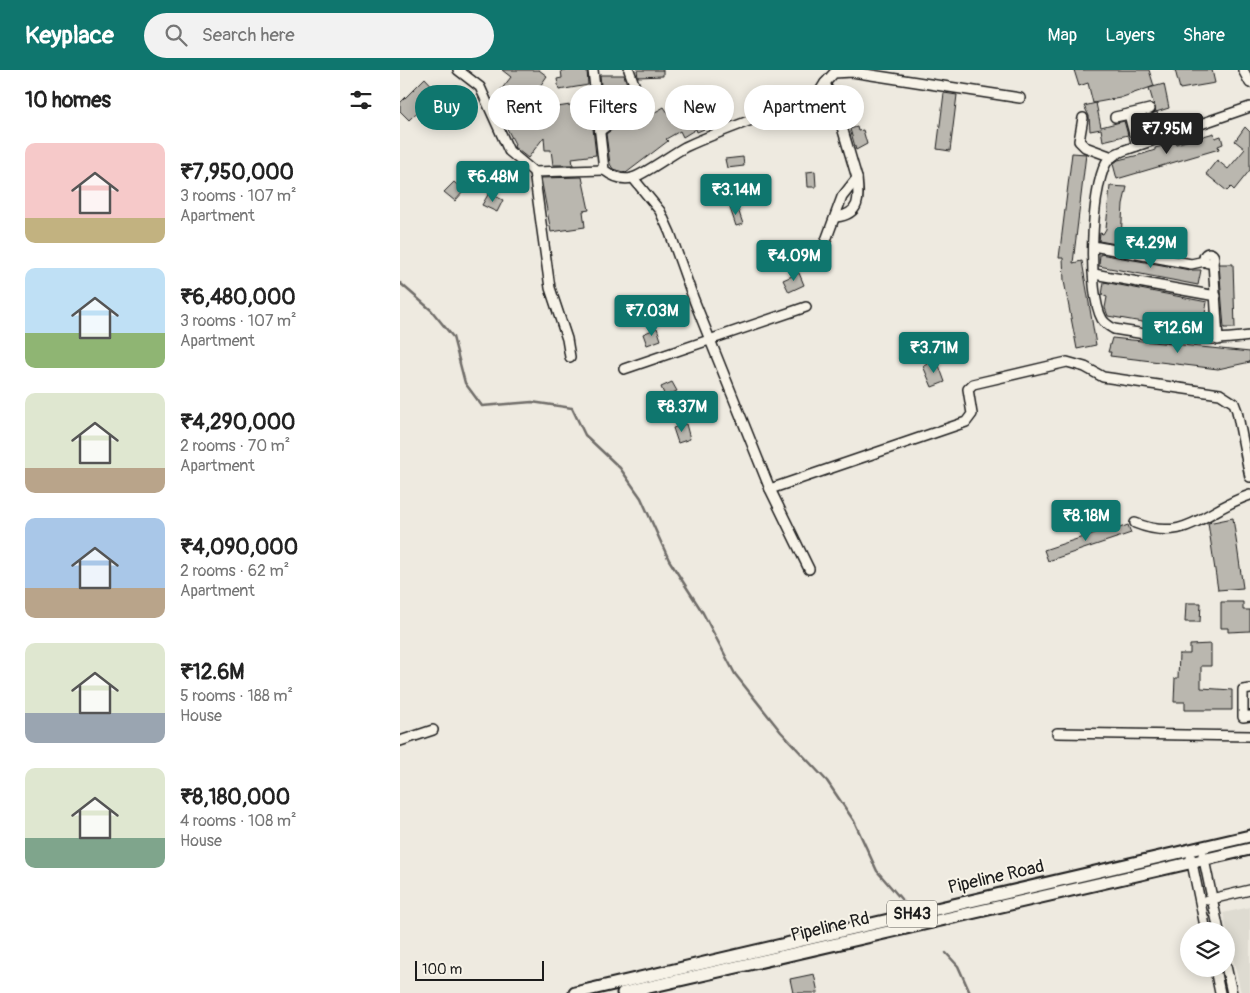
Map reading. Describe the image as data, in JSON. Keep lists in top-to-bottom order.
{
  "streets": {
    "main road": ["Pipeline Road", "SH43", "Pipeline Rd"]
  },
  "scale_bar": "100 m",
  "page": {
    "header": "Keyplace",
    "search": "Search here",
    "nav": ["Map", "Layers", "Share"],
    "heading": "10 homes",
    "chip": [
      "Buy",
      "Rent",
      "Filters",
      "New",
      "Apartment"
    ],
    "price": [
      "₹7.95M",
      "₹6.48M",
      "₹3.14M",
      "₹4.29M",
      "₹4.09M",
      "₹7.03M",
      "₹12.6M",
      "₹3.71M",
      "₹8.37M",
      "₹8.18M"
    ],
    "list": [
      {
        "name": "₹7,950,000",
        "note": "3 rooms · 107 m² · Apartment"
      },
      {
        "name": "₹6,480,000",
        "note": "3 rooms · 107 m² · Apartment"
      },
      {
        "name": "₹4,290,000",
        "note": "2 rooms · 70 m² · Apartment"
      },
      {
        "name": "₹4,090,000",
        "note": "2 rooms · 62 m² · Apartment"
      },
      {
        "name": "₹12.6M",
        "note": "5 rooms · 188 m² · House"
      },
      {
        "name": "₹8,180,000",
        "note": "4 rooms · 108 m² · House"
      }
    ],
    "scale": "100 m"
  }
}
